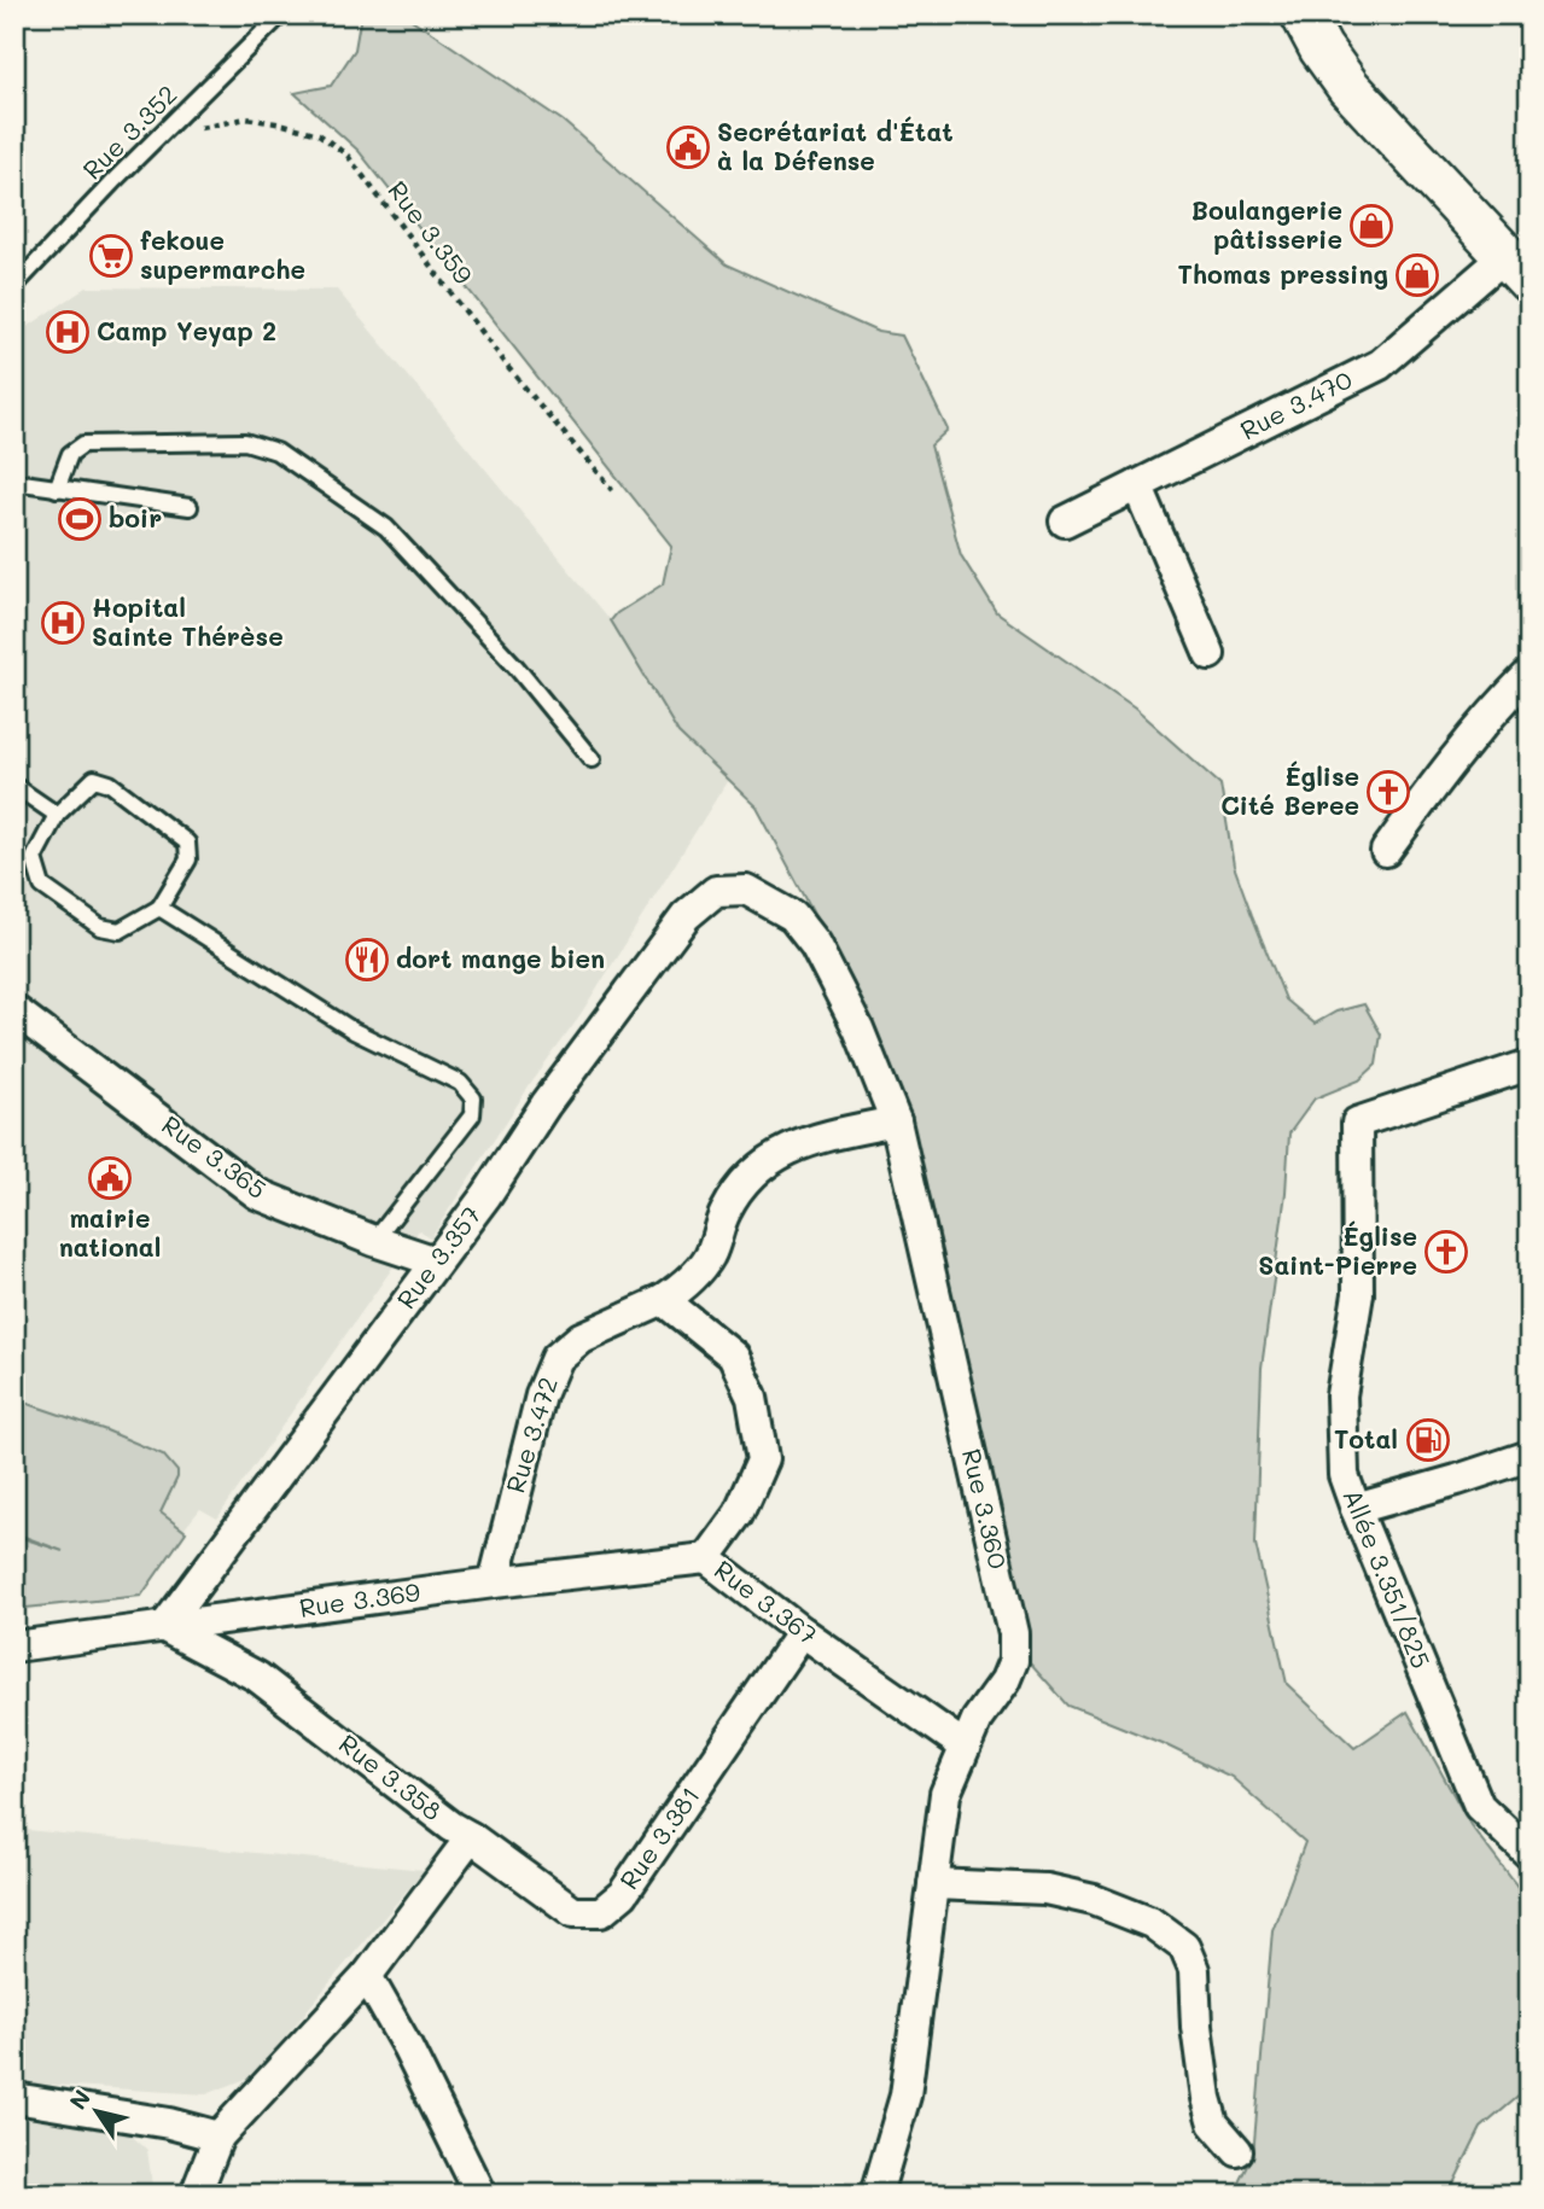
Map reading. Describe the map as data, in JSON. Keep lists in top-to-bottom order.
{
  "streets": {
    "street": [
      "Rue 3.470",
      "Rue 3.365",
      "Rue 3.357",
      "Rue 3.472",
      "Rue 3.360",
      "Allée 3.351/825",
      "Rue 3.369",
      "Rue 3.367",
      "Rue 3.358",
      "Rue 3.381"
    ],
    "lane": ["Rue 3.352"],
    "path": ["Rue 3.359"]
  },
  "crossings": [
    ["Rue 3.352", "Rue 3.359"],
    ["Rue 3.365", "Rue 3.357"],
    ["Rue 3.357", "Rue 3.360"],
    ["Rue 3.357", "Rue 3.369"],
    ["Rue 3.357", "Rue 3.358"],
    ["Rue 3.472", "Rue 3.369"],
    ["Rue 3.472", "Rue 3.367"],
    ["Rue 3.360", "Rue 3.367"],
    ["Rue 3.369", "Rue 3.367"],
    ["Rue 3.369", "Rue 3.358"],
    ["Rue 3.367", "Rue 3.381"],
    ["Rue 3.358", "Rue 3.381"]
  ],
  "places": {
    "public building": ["Secrétariat d'État à la Défense", "mairie national"],
    "shop": ["Boulangerie pâtisserie", "Thomas pressing"],
    "supermarket": ["fekoue supermarche"],
    "hospital": ["Camp Yeyap 2", "Hopital Sainte Thérèse"],
    "sports": ["boir"],
    "church": ["Église Cité Beree", "Église Saint-Pierre"],
    "restaurant": ["dort mange bien"],
    "fuel station": ["Total"]
  },
  "north": "top left"
}
